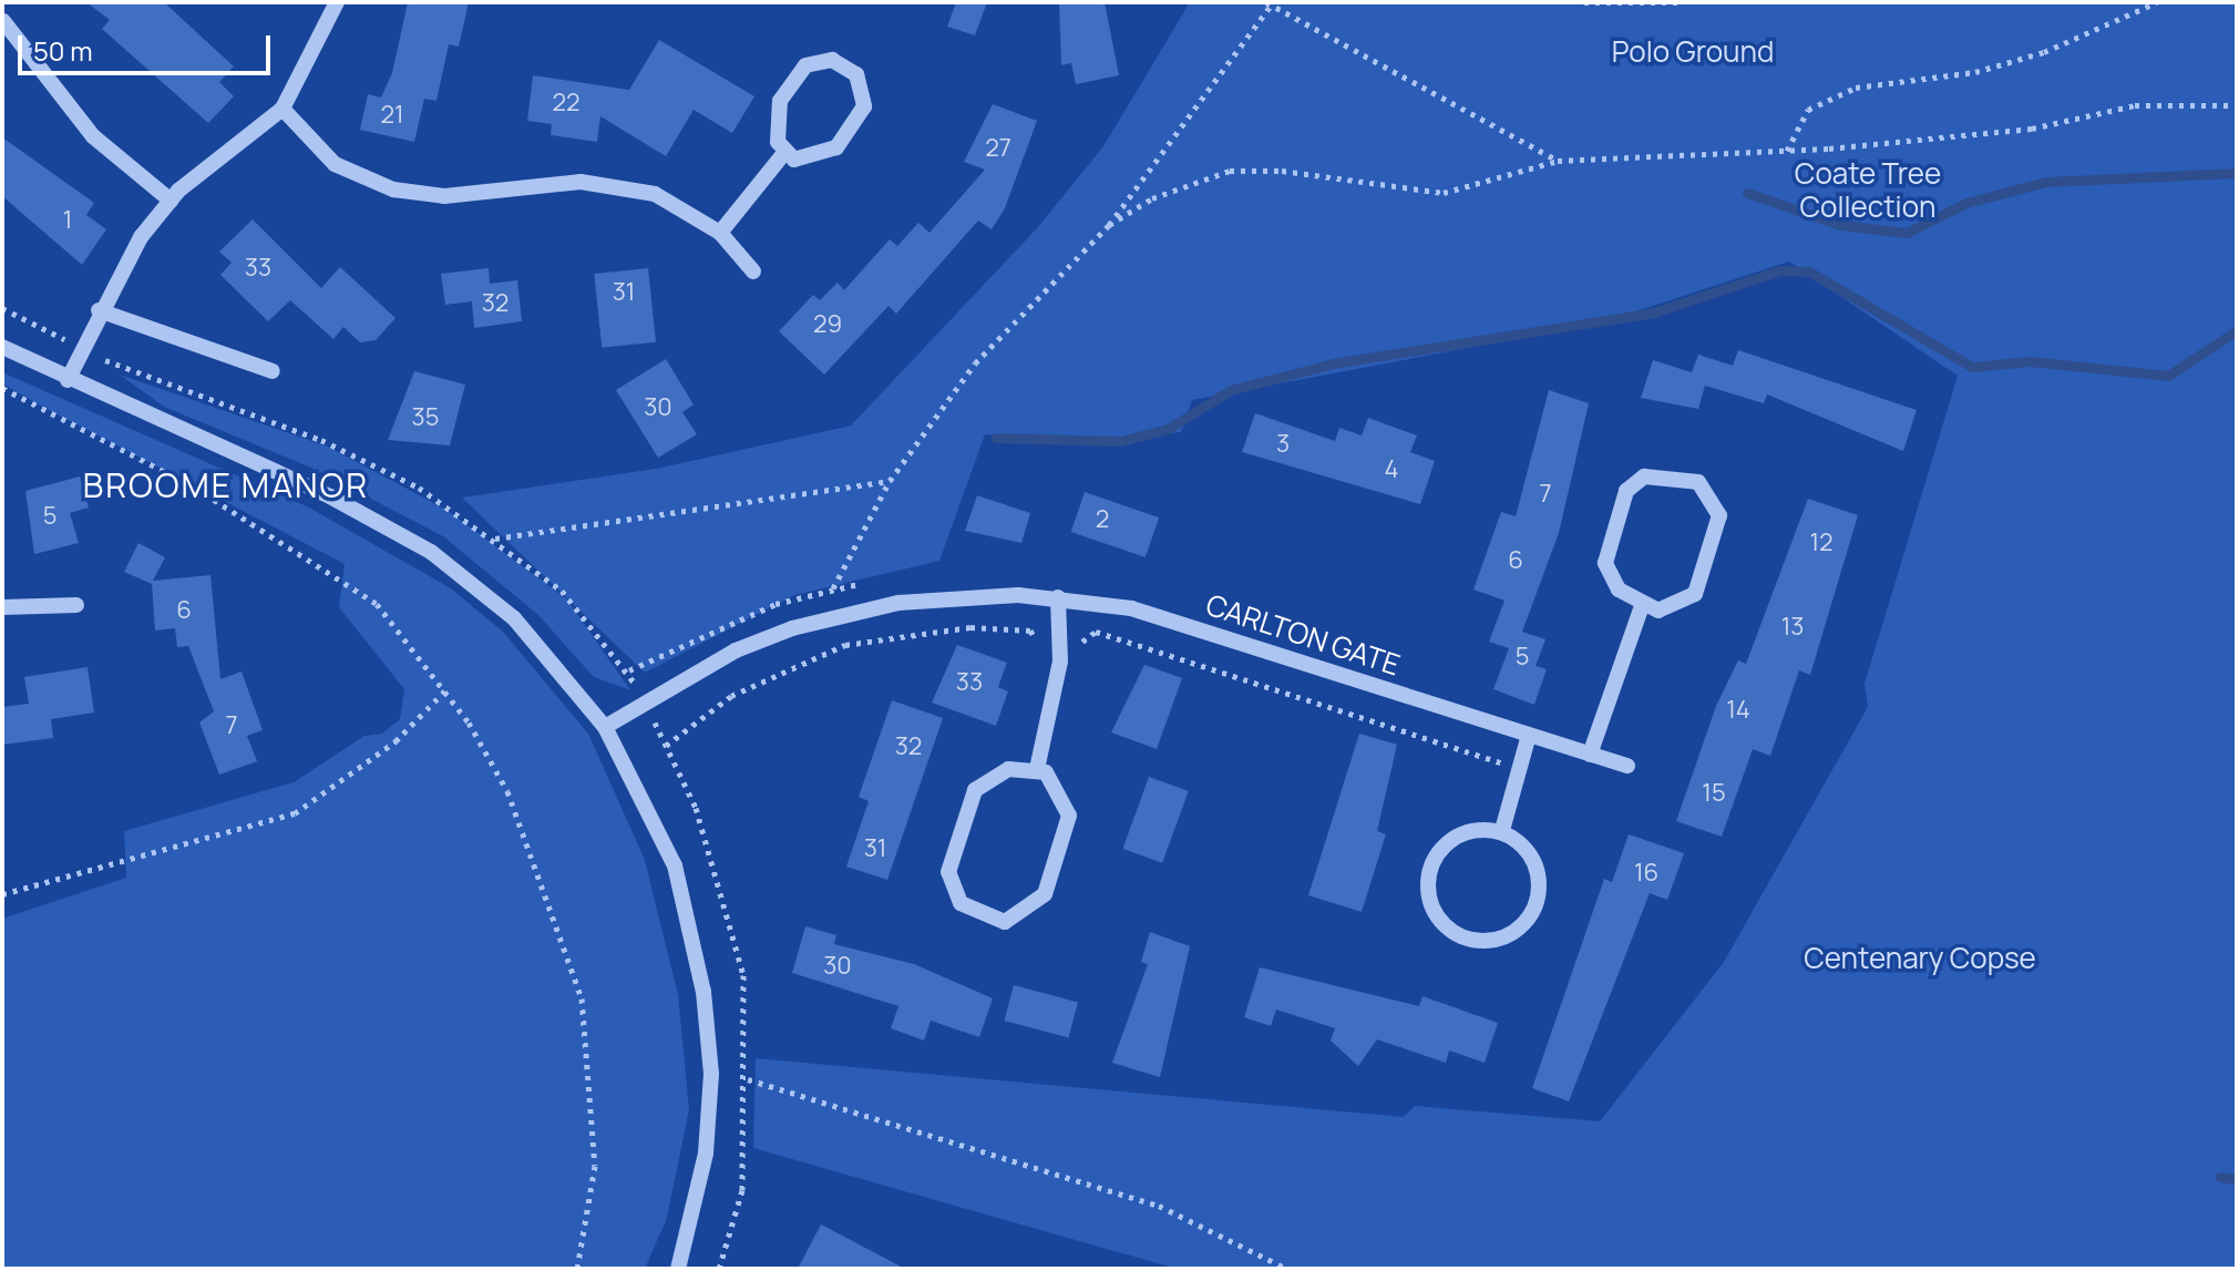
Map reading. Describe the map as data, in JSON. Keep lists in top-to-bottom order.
{
  "streets": {
    "street": ["CARLTON GATE"]
  },
  "districts": ["BROOME MANOR"],
  "parks": ["Polo Ground", "Coate Tree Collection", "Centenary Copse"],
  "house_numbers": [
    "22",
    "21",
    "27",
    "1",
    "33",
    "31",
    "32",
    "29",
    "30",
    "35",
    "3",
    "4",
    "7",
    "5",
    "2",
    "12",
    "6",
    "6",
    "13",
    "5",
    "33",
    "14",
    "7",
    "32",
    "15",
    "31",
    "16",
    "30"
  ],
  "scale_bar": "50 m"
}
